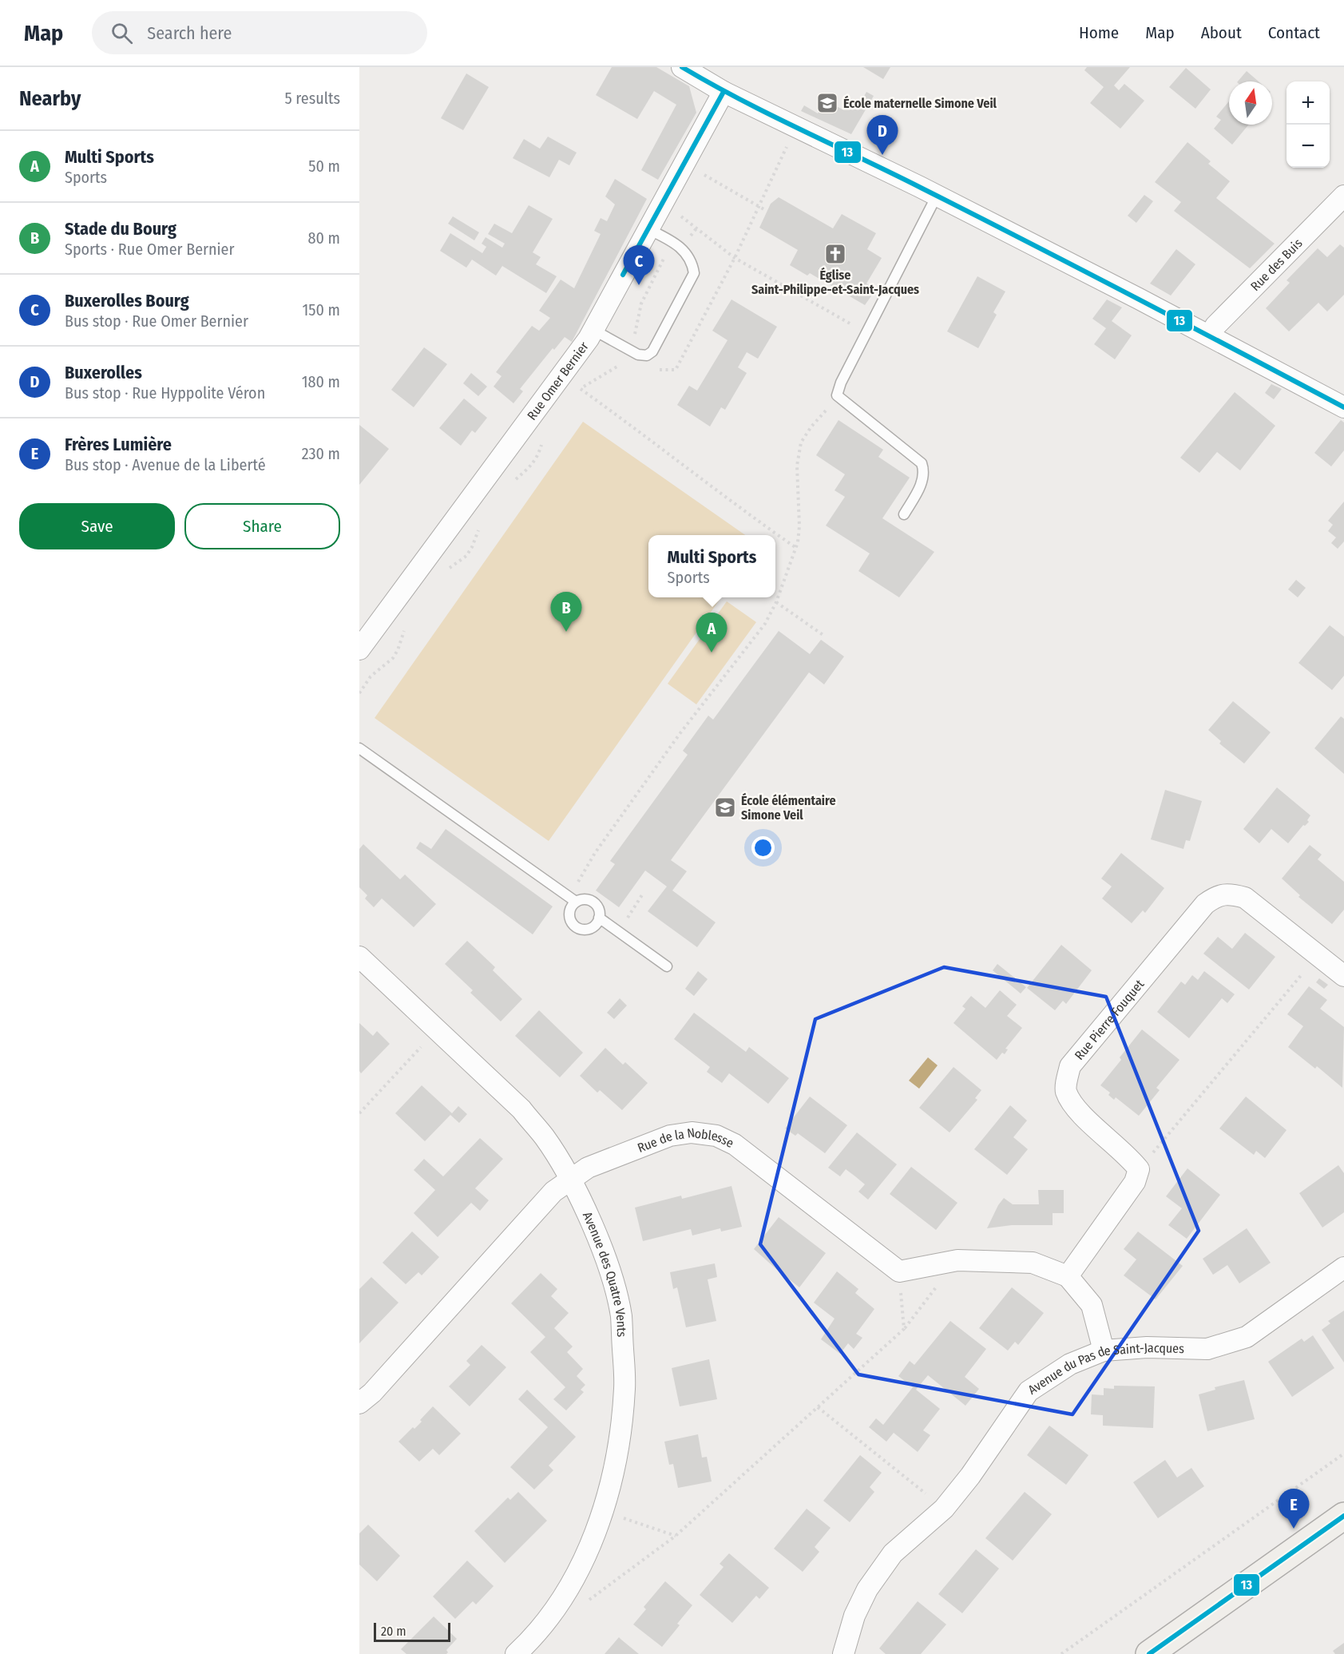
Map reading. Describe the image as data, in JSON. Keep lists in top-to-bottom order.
{
  "streets": {
    "street": [
      "Rue des Buis",
      "Rue Omer Bernier",
      "Rue Pierre Fouquet",
      "Rue de la Noblesse",
      "Avenue des Quatre Vents",
      "Avenue du Pas de Saint-Jacques"
    ]
  },
  "crossings": [
    ["Rue de la Noblesse", "Avenue des Quatre Vents"]
  ],
  "places": {
    "school or university": ["École maternelle Simone Veil", "École élémentaire Simone Veil"],
    "church": ["Église Saint-Philippe-et-Saint-Jacques"]
  },
  "lines": ["transit line 13"],
  "scale_bar": "20 m",
  "north": "top",
  "page": {
    "header": "Map",
    "search": "Search here",
    "nav": [
      "Home",
      "Map",
      "About",
      "Contact"
    ],
    "heading": ["Nearby", "5 results"],
    "map_buttons": ["+", "−"],
    "pins": [
      "D",
      "C",
      "B",
      "A",
      "E"
    ],
    "list": [
      {
        "mark": "A",
        "name": "Multi Sports",
        "note": "Sports",
        "value": "50 m"
      },
      {
        "mark": "B",
        "name": "Stade du Bourg",
        "note": "Sports · Rue Omer Bernier",
        "value": "80 m"
      },
      {
        "mark": "C",
        "name": "Buxerolles Bourg",
        "note": "Bus stop · Rue Omer Bernier",
        "value": "150 m"
      },
      {
        "mark": "D",
        "name": "Buxerolles",
        "note": "Bus stop · Rue Hyppolite Véron",
        "value": "180 m"
      },
      {
        "mark": "E",
        "name": "Frères Lumière",
        "note": "Bus stop · Avenue de la Liberté",
        "value": "230 m"
      }
    ],
    "buttons": ["Save", "Share"],
    "popup": ["Multi Sports", "Sports"],
    "scale": "20 m"
  }
}
